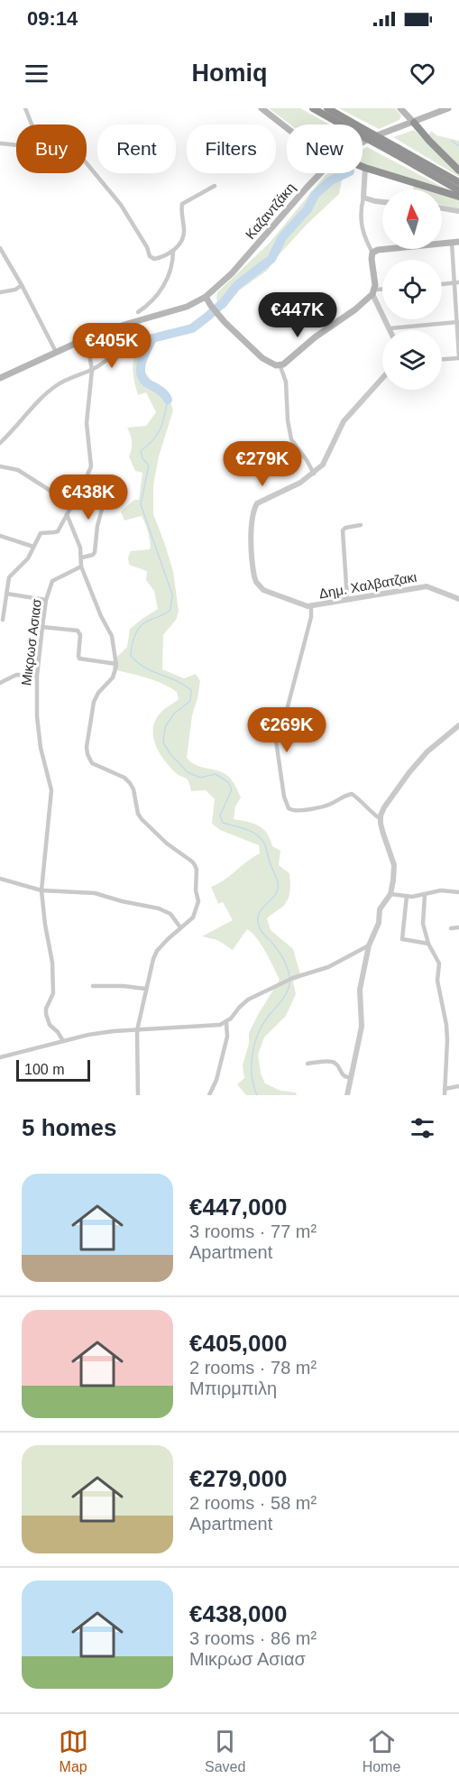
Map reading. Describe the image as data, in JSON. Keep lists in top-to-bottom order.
{
  "streets": {
    "main road": ["Καζαντζάκη"],
    "street": ["Δημ. Χαλβατζακι", "Μικρωσ Ασιασ"]
  },
  "scale_bar": "100 m",
  "north": "top",
  "page": {
    "status": "09:14",
    "header": "Homiq",
    "chip": [
      "Buy",
      "Rent",
      "Filters",
      "New"
    ],
    "price": [
      "€447K",
      "€405K",
      "€279K",
      "€438K",
      "€269K"
    ],
    "scale": "100 m",
    "heading": "5 homes",
    "list": [
      {
        "name": "€447,000",
        "note": "3 rooms · 77 m² · Apartment"
      },
      {
        "name": "€405,000",
        "note": "2 rooms · 78 m² · Μπιρμπιλη"
      },
      {
        "name": "€279,000",
        "note": "2 rooms · 58 m² · Apartment"
      },
      {
        "name": "€438,000",
        "note": "3 rooms · 86 m² · Μικρωσ Ασιασ"
      }
    ],
    "tabs": ["Map", "Saved", "Home"]
  }
}
